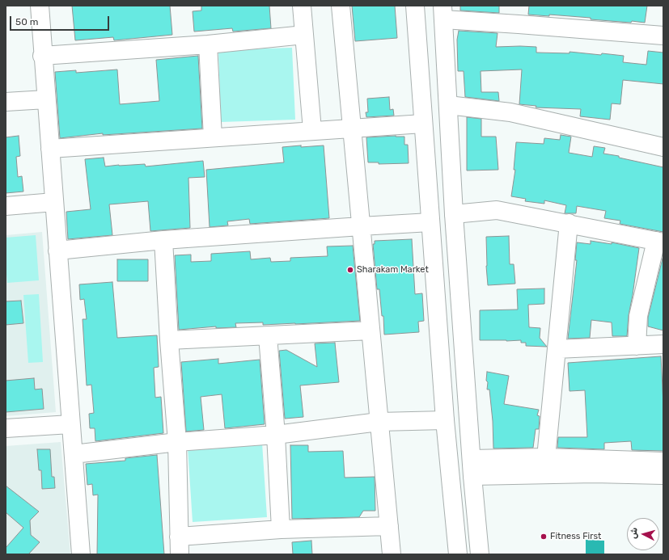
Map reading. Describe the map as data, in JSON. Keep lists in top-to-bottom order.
{
  "places": ["Sharakam Market", "Fitness First"],
  "scale_bar": "50 m",
  "north": "left"
}
